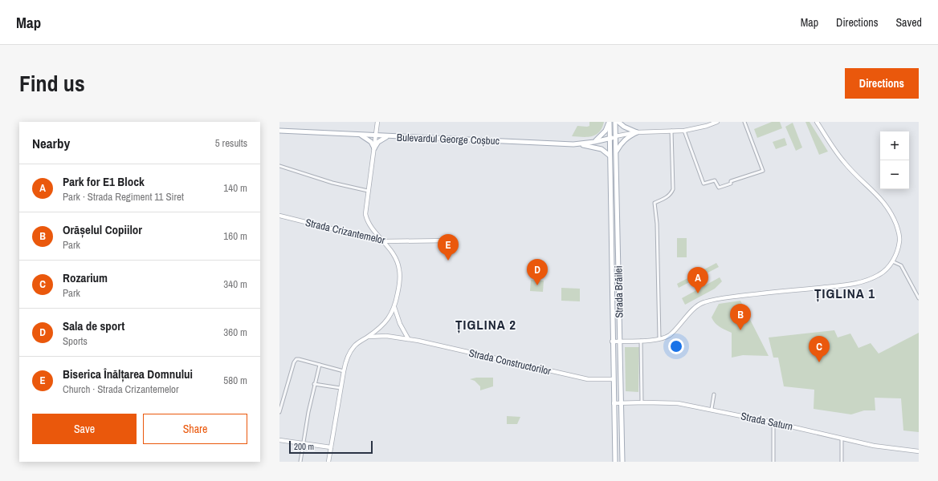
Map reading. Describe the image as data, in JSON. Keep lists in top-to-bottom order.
{
  "streets": {
    "main road": ["Bulevardul George Coșbuc", "Strada Brăilei"],
    "street": ["Strada Crizantemelor", "Strada Constructorilor", "Strada Saturn"]
  },
  "crossings": [
    ["Bulevardul George Coșbuc", "Strada Brăilei"],
    ["Strada Brăilei", "Strada Constructorilor"],
    ["Strada Brăilei", "Strada Saturn"]
  ],
  "districts": ["ȚIGLINA 1", "ȚIGLINA 2"],
  "scale_bar": "200 m",
  "page": {
    "header": "Map",
    "nav": ["Map", "Directions", "Saved"],
    "title": "Find us",
    "buttons": [
      "Directions",
      ["Save", "Share"]
    ],
    "heading": ["Nearby", "5 results"],
    "map_buttons": ["+", "−"],
    "list": [
      {
        "mark": "A",
        "name": "Park for E1 Block",
        "note": "Park · Strada Regiment 11 Siret",
        "value": "140 m"
      },
      {
        "mark": "B",
        "name": "Orășelul Copiilor",
        "note": "Park",
        "value": "160 m"
      },
      {
        "mark": "C",
        "name": "Rozarium",
        "note": "Park",
        "value": "340 m"
      },
      {
        "mark": "D",
        "name": "Sala de sport",
        "note": "Sports",
        "value": "360 m"
      },
      {
        "mark": "E",
        "name": "Biserica Înălțarea Domnului",
        "note": "Church · Strada Crizantemelor",
        "value": "580 m"
      }
    ],
    "pins": [
      "E",
      "D",
      "A",
      "B",
      "C"
    ],
    "scale": "200 m"
  }
}
